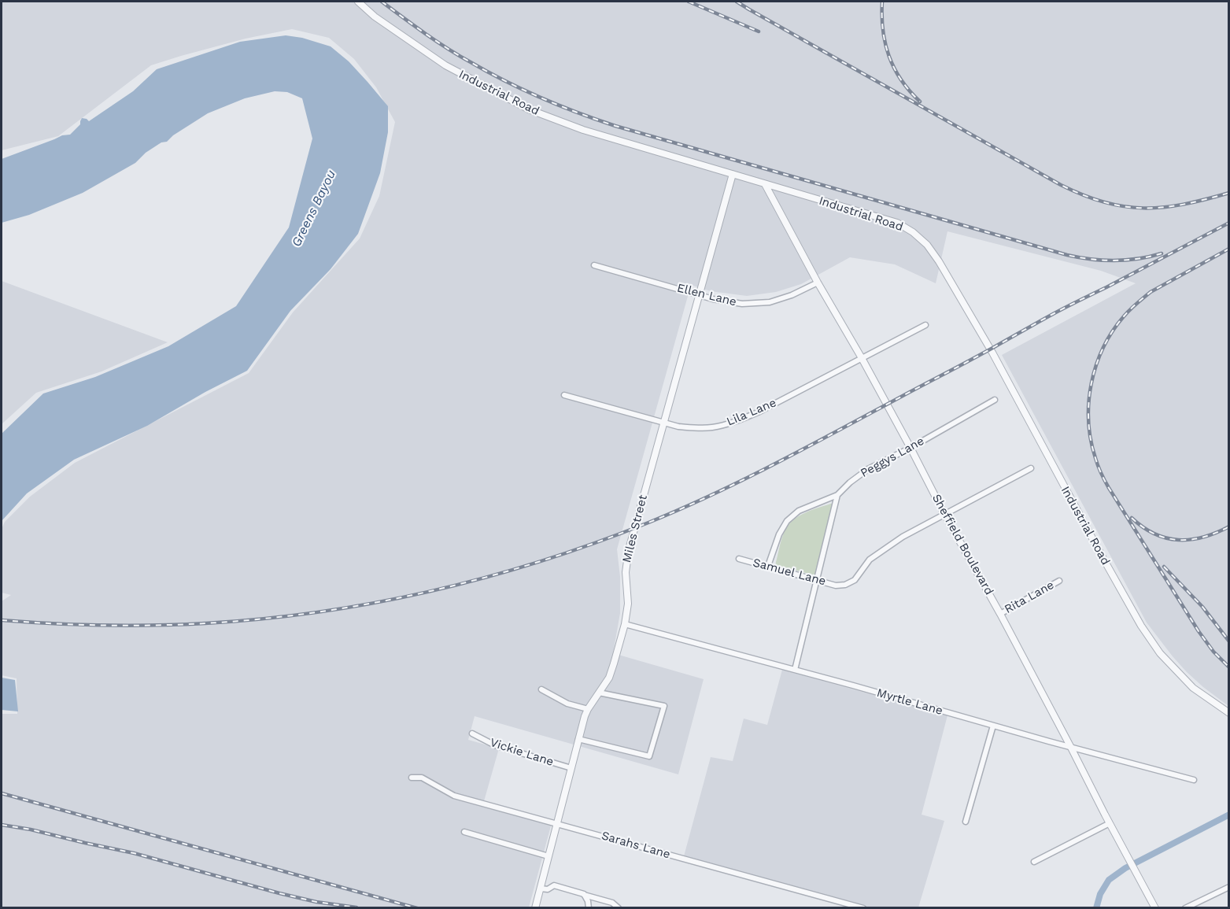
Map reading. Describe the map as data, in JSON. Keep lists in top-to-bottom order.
{
  "streets": {
    "street": [
      "Industrial Road",
      "Ellen Lane",
      "Lila Lane",
      "Peggys Lane",
      "Miles Street",
      "Sheffield Boulevard",
      "Samuel Lane",
      "Rita Lane",
      "Myrtle Lane",
      "Vickie Lane",
      "Sarahs Lane"
    ]
  },
  "crossings": [
    ["Industrial Road", "Miles Street"],
    ["Industrial Road", "Sheffield Boulevard"],
    ["Ellen Lane", "Miles Street"],
    ["Ellen Lane", "Sheffield Boulevard"],
    ["Lila Lane", "Miles Street"],
    ["Lila Lane", "Sheffield Boulevard"],
    ["Peggys Lane", "Sheffield Boulevard"],
    ["Peggys Lane", "Samuel Lane"],
    ["Miles Street", "Myrtle Lane"],
    ["Miles Street", "Vickie Lane"],
    ["Miles Street", "Sarahs Lane"],
    ["Sheffield Boulevard", "Samuel Lane"],
    ["Sheffield Boulevard", "Rita Lane"],
    ["Sheffield Boulevard", "Myrtle Lane"]
  ],
  "water": ["Greens Bayou"]
}
